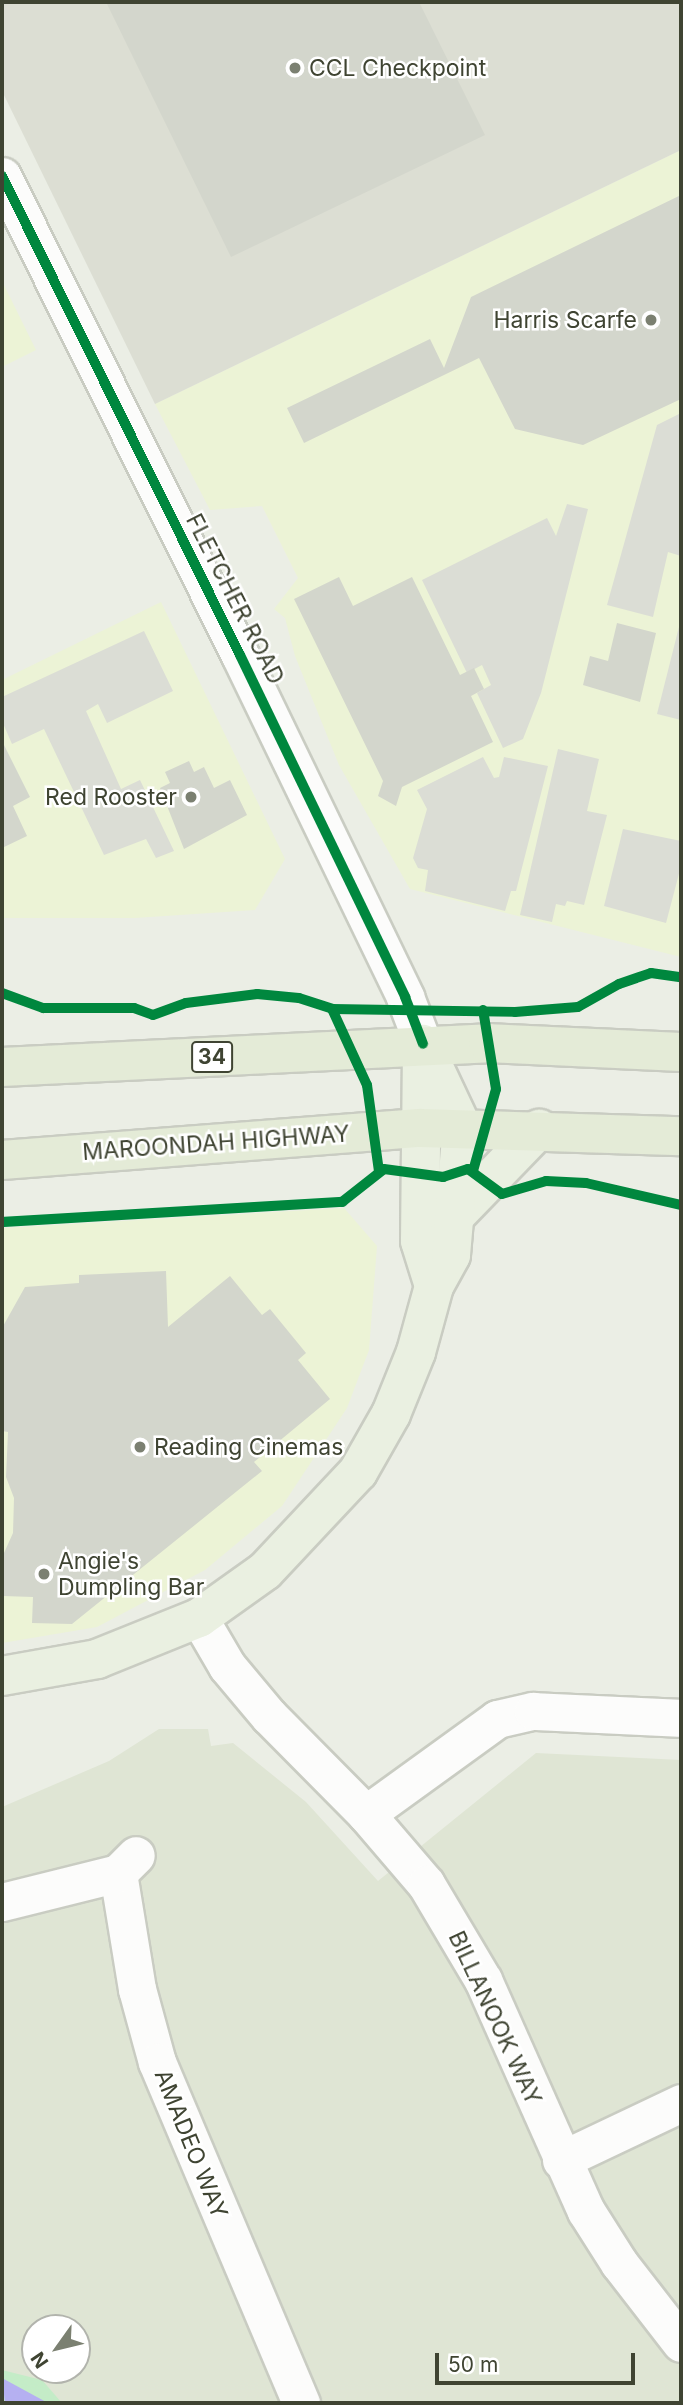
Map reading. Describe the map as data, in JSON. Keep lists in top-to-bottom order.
{
  "streets": {
    "highway": ["34", "MAROONDAH HIGHWAY"],
    "street": ["FLETCHER ROAD", "BILLANOOK WAY", "AMADEO WAY"]
  },
  "crossings": [
    ["FLETCHER ROAD", "34"]
  ],
  "places": [
    "CCL Checkpoint",
    "Harris Scarfe",
    "Red Rooster",
    "Reading Cinemas",
    "Angie's Dumpling Bar"
  ],
  "scale_bar": "50 m",
  "north": "bottom left"
}
